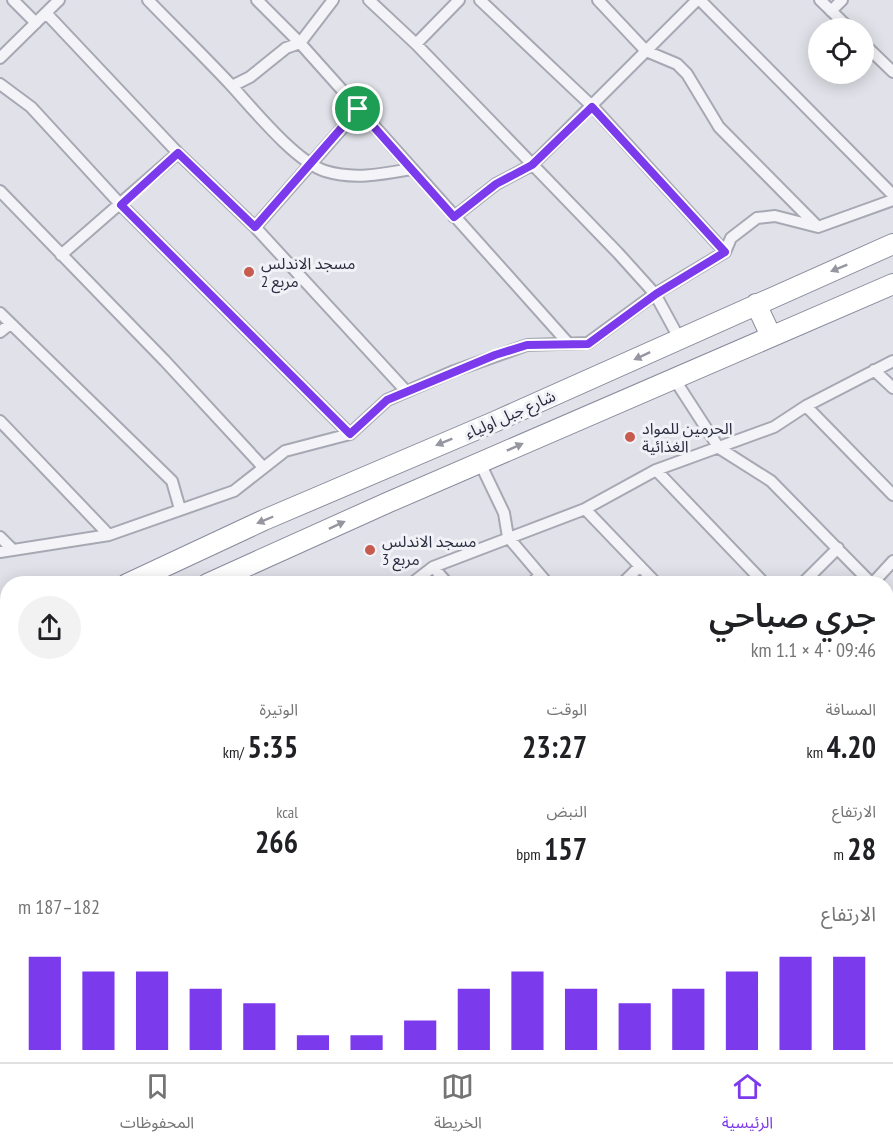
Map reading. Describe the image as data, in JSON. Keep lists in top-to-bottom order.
{
  "streets": {
    "highway": ["شارع جبل اولياء"]
  },
  "places": ["مسجد الاندلس مربع 2", "الحرمين للمواد الغذائية", "مسجد الاندلس مربع 3"],
  "page": {
    "heading": ["جري صباحي", "09:46 · 4 × 1.1 km"],
    "stats": [
      ["المسافة", "4.20 km"],
      ["الوقت", "23:27"],
      ["الوتيرة", "5:35 /km"],
      ["الارتفاع", "28 m"],
      ["النبض", "157 bpm"],
      ["kcal", "266"]
    ],
    "chart": ["الارتفاع", "182–187 m"],
    "tabs": ["الرئيسية", "الخريطة", "المحفوظات"]
  }
}
